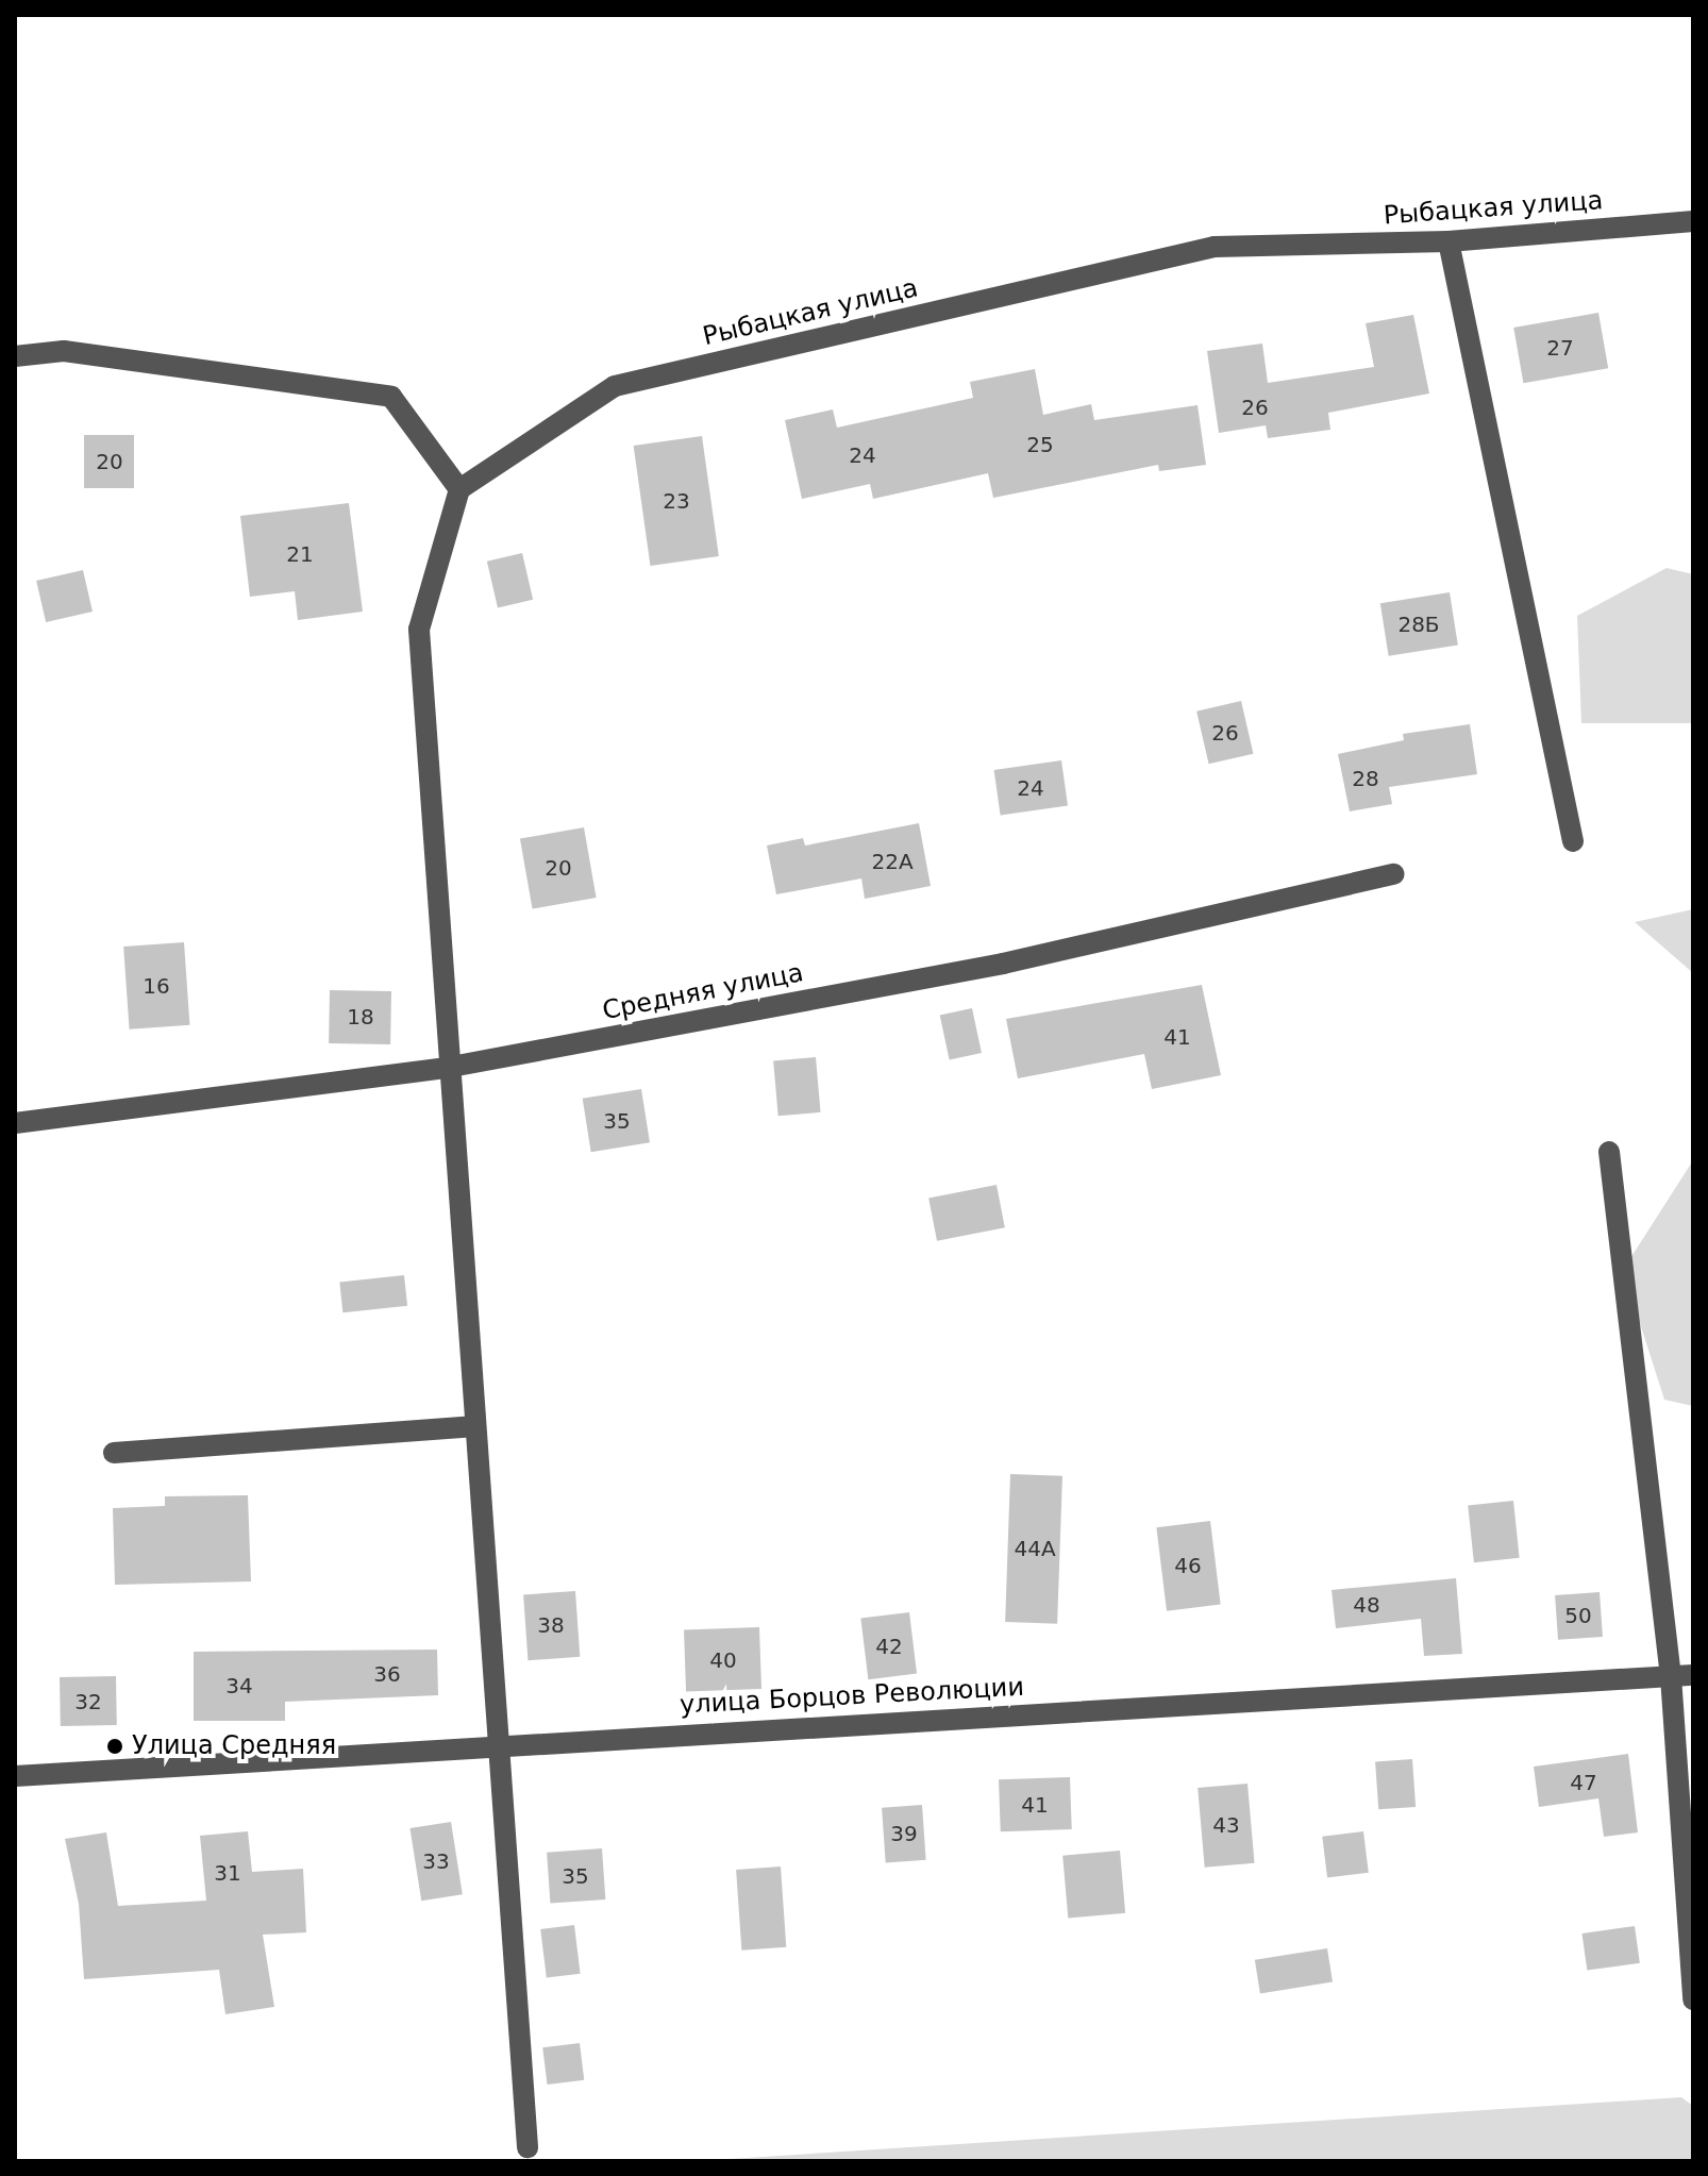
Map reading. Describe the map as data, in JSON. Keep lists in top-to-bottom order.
{
  "streets": {
    "street": ["Рыбацкая улица", "Средняя улица", "улица Борцов Революции"]
  },
  "places": ["Улица Средняя"],
  "house_numbers": [
    "27",
    "26",
    "25",
    "24",
    "20",
    "23",
    "21",
    "28Б",
    "26",
    "28",
    "24",
    "22А",
    "20",
    "16",
    "18",
    "41",
    "35",
    "44А",
    "46",
    "48",
    "50",
    "38",
    "42",
    "40",
    "36",
    "34",
    "32",
    "47",
    "41",
    "43",
    "39",
    "33",
    "31",
    "35"
  ]
}
